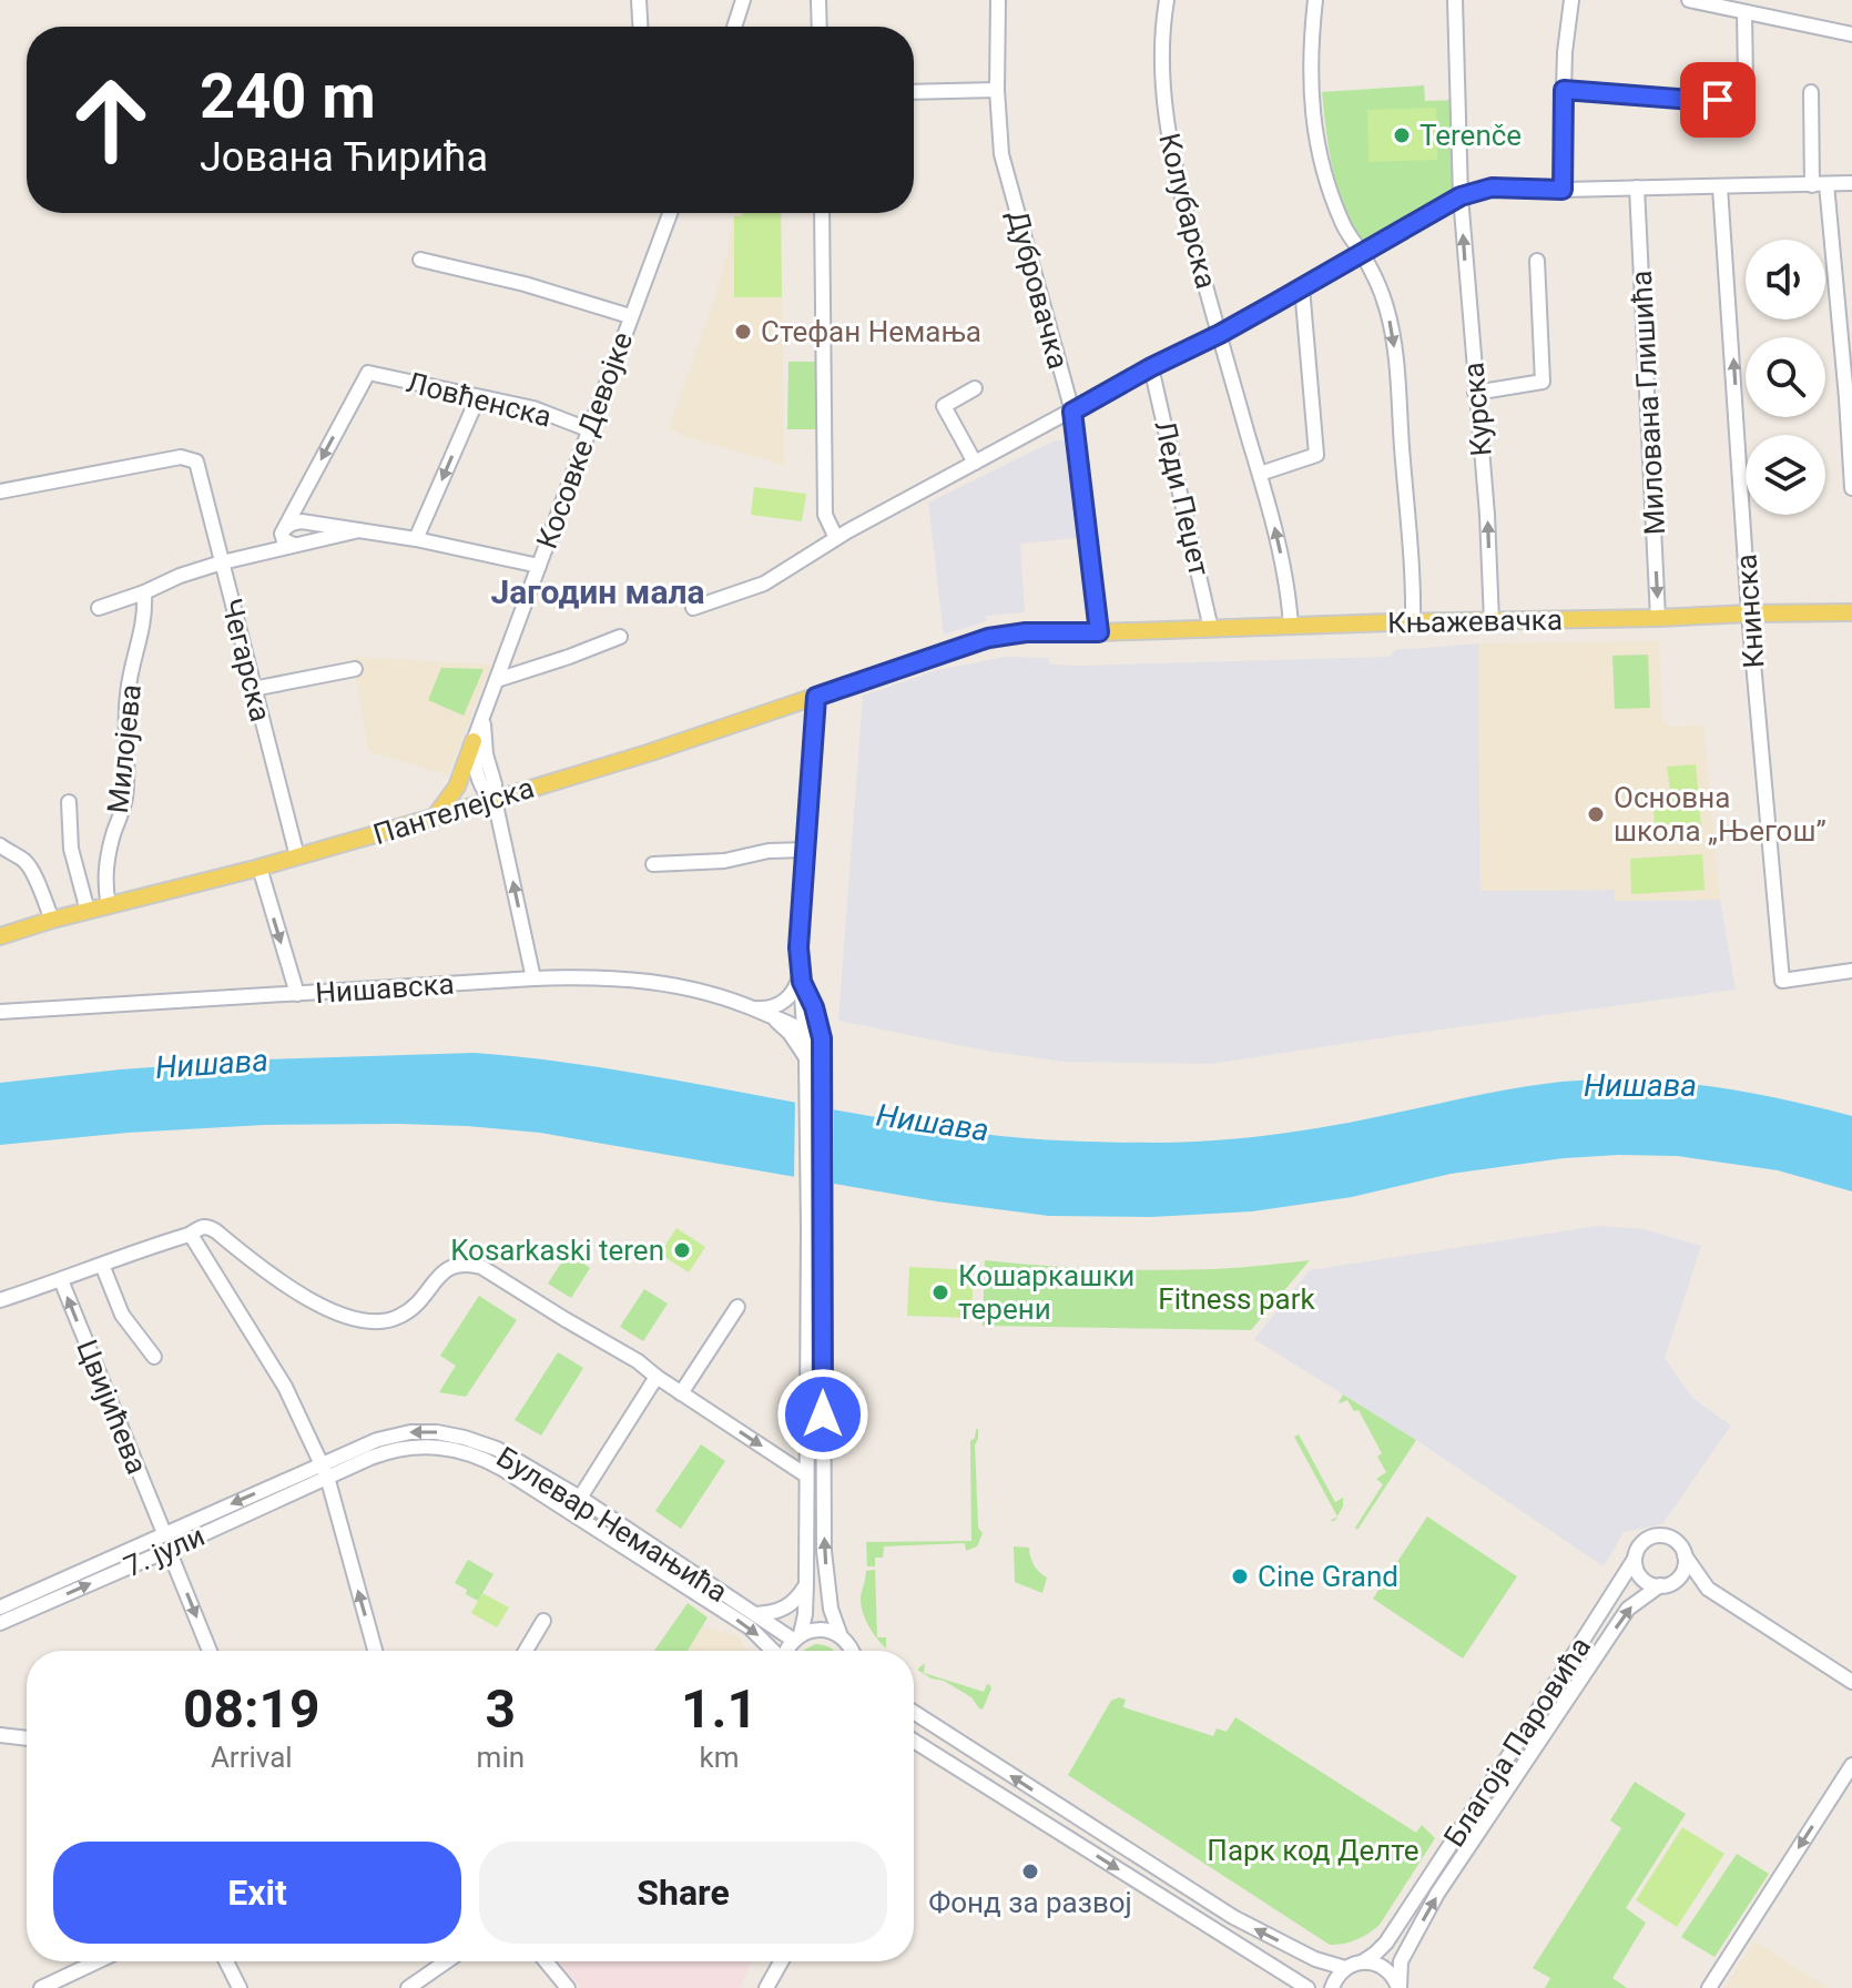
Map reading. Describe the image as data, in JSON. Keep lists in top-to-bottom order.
{
  "streets": {
    "main road": ["Књажевачка", "Пантелејска"],
    "street": [
      "Колубарска",
      "Дубровачка",
      "Ловћенска",
      "Милована Глишића",
      "Курска",
      "Косовке Девојке",
      "Леди Пеџет",
      "Книнска",
      "Чегарска",
      "Милојева",
      "Нишавска",
      "Цвијићева",
      "Булевар Немањића",
      "7. јули",
      "Благоја Паровића"
    ]
  },
  "crossings": [
    ["Колубарска", "Књажевачка"],
    ["Дубровачка", "Књажевачка"],
    ["Дубровачка", "Пантелејска"],
    ["Ловћенска", "Косовке Девојке"],
    ["Милована Глишића", "Књажевачка"],
    ["Курска", "Књажевачка"],
    ["Косовке Девојке", "Пантелејска"],
    ["Леди Пеџет", "Књажевачка"],
    ["Книнска", "Књажевачка"],
    ["Књажевачка", "Пантелејска"],
    ["Чегарска", "Пантелејска"],
    ["Милојева", "Пантелејска"],
    ["Цвијићева", "7. јули"],
    ["Булевар Немањића", "7. јули"]
  ],
  "one_way": ["Ловћенска", "Милована Глишића"],
  "districts": ["Јагодин мала"],
  "water": ["Нишава"],
  "parks": ["Fitness park", "Парк код Делте"],
  "places": [
    "Terenče",
    "Стефан Немања",
    "Основна школа „Његош”",
    "Kosarkaski teren",
    "Кошаркашки терени",
    "Cine Grand",
    "Фонд за развој"
  ],
  "page": {
    "turn": ["240 m", "Јована Ћирића"],
    "eta": [
      "08:19",
      "Arrival",
      "3",
      "min",
      "1.1",
      "km"
    ],
    "buttons": ["Exit", "Share"]
  }
}
